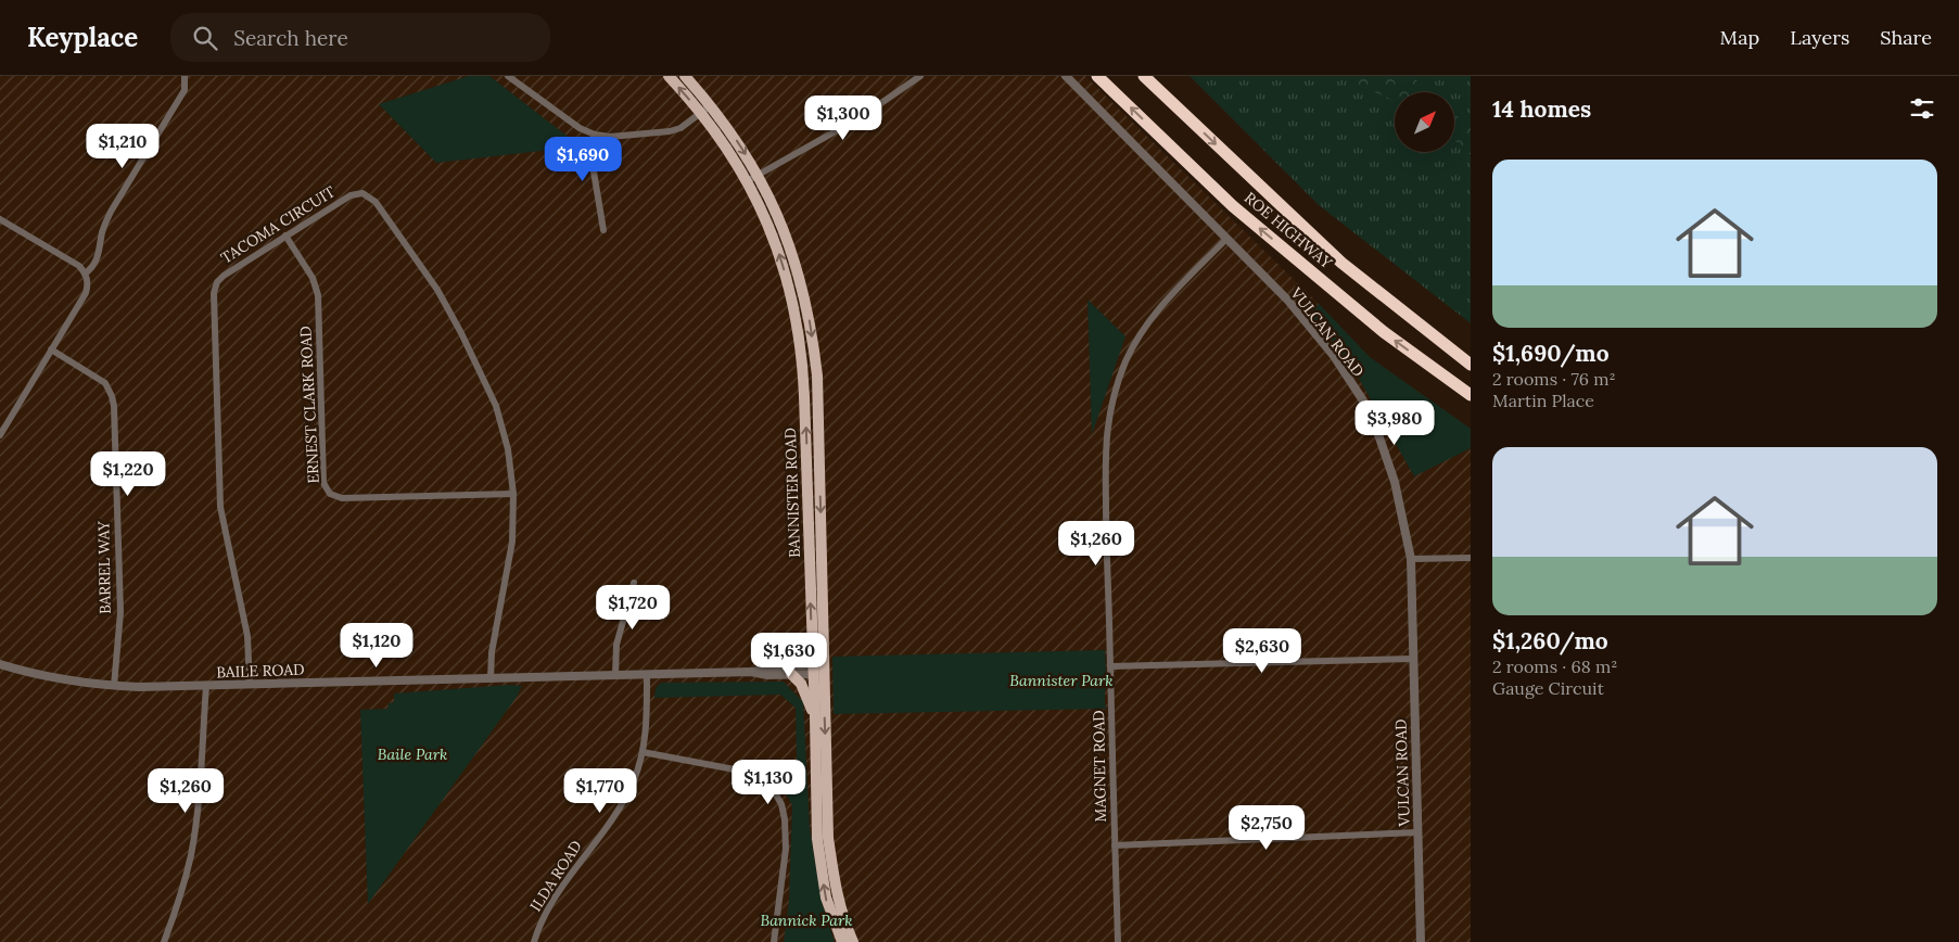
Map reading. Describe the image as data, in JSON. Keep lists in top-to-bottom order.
{
  "streets": {
    "highway": ["ROE HIGHWAY"],
    "main road": ["BANNISTER ROAD"],
    "street": [
      "TACOMA CIRCUIT",
      "VULCAN ROAD",
      "ERNEST CLARK ROAD",
      "BARREL WAY",
      "BAILE ROAD",
      "MAGNET ROAD",
      "ILDA ROAD"
    ]
  },
  "crossings": [
    ["TACOMA CIRCUIT", "ERNEST CLARK ROAD"],
    ["TACOMA CIRCUIT", "BAILE ROAD"],
    ["VULCAN ROAD", "MAGNET ROAD"],
    ["BANNISTER ROAD", "BAILE ROAD"],
    ["BARREL WAY", "BAILE ROAD"],
    ["BAILE ROAD", "ILDA ROAD"]
  ],
  "parks": ["Bannister Park", "Baile Park", "Bannick Park"],
  "north": "top right",
  "page": {
    "header": "Keyplace",
    "search": "Search here",
    "nav": ["Map", "Layers", "Share"],
    "heading": "14 homes",
    "price": [
      "$1,300",
      "$1,210",
      "$1,690",
      "$3,980",
      "$1,220",
      "$1,260",
      "$1,720",
      "$1,120",
      "$2,630",
      "$1,630",
      "$1,130",
      "$1,260",
      "$1,770",
      "$2,750"
    ],
    "list": [
      {
        "name": "$1,690/mo",
        "note": "2 rooms · 76 m² · Martin Place"
      },
      {
        "name": "$1,260/mo",
        "note": "2 rooms · 68 m² · Gauge Circuit"
      }
    ]
  }
}
